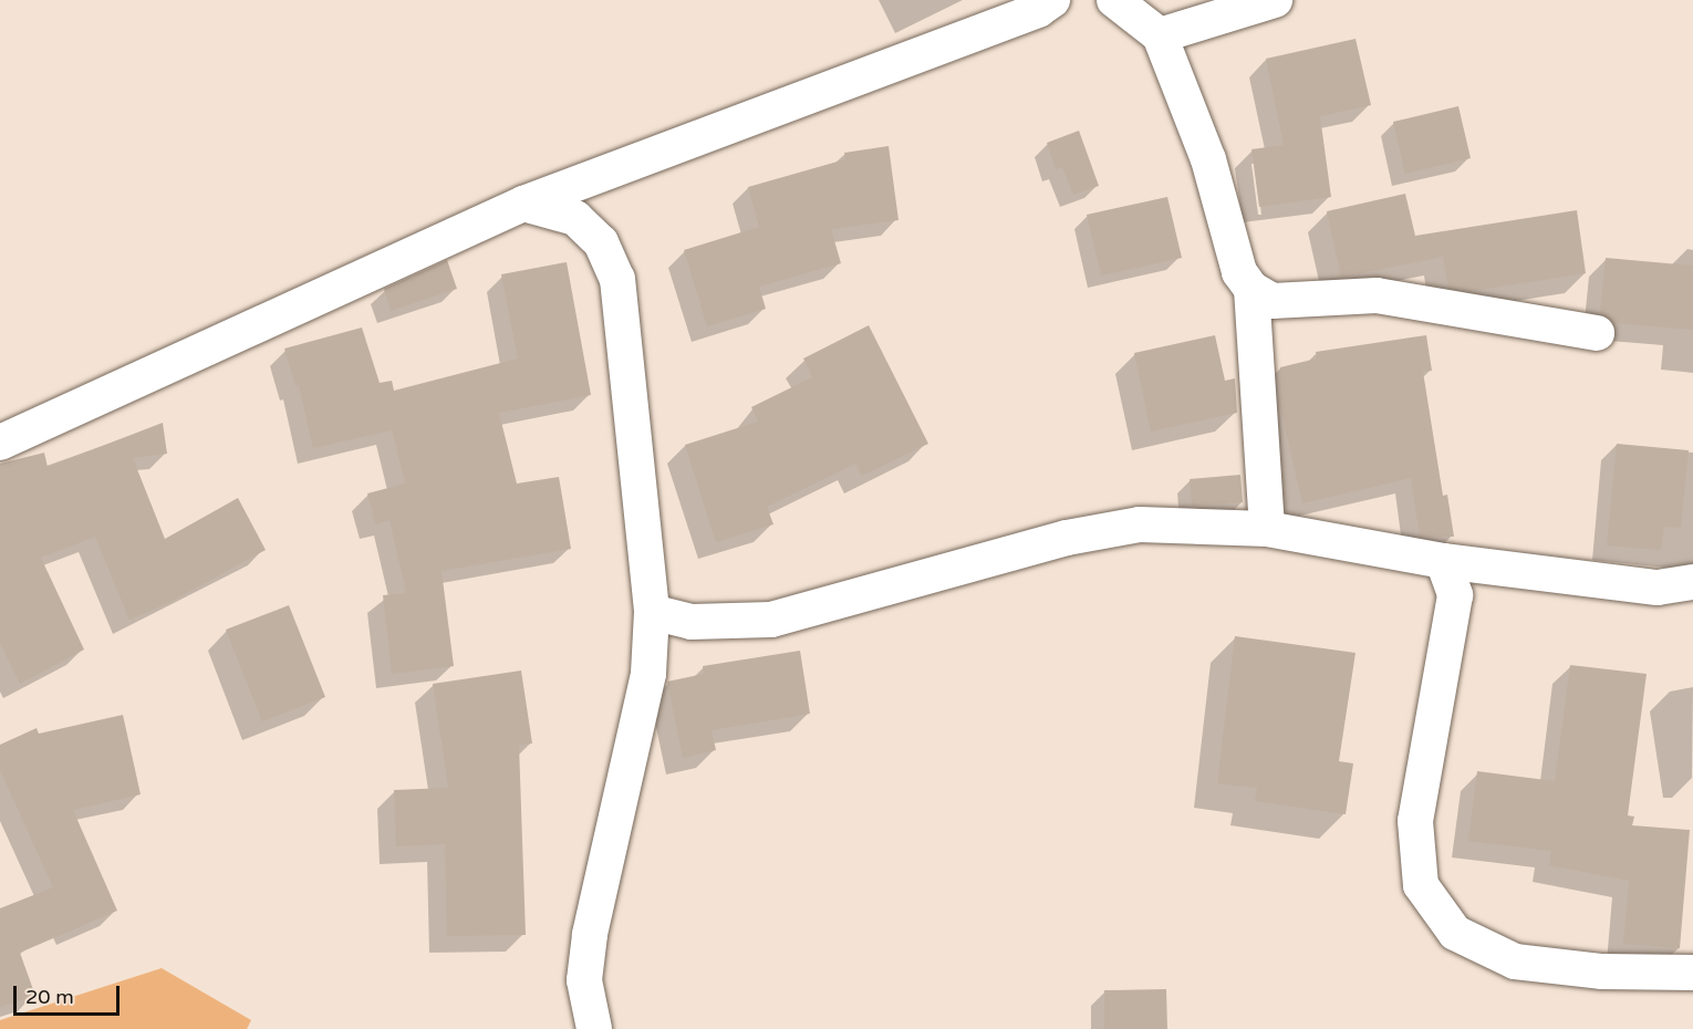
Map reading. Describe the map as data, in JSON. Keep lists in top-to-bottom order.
{
  "scale_bar": "20 m"
}
